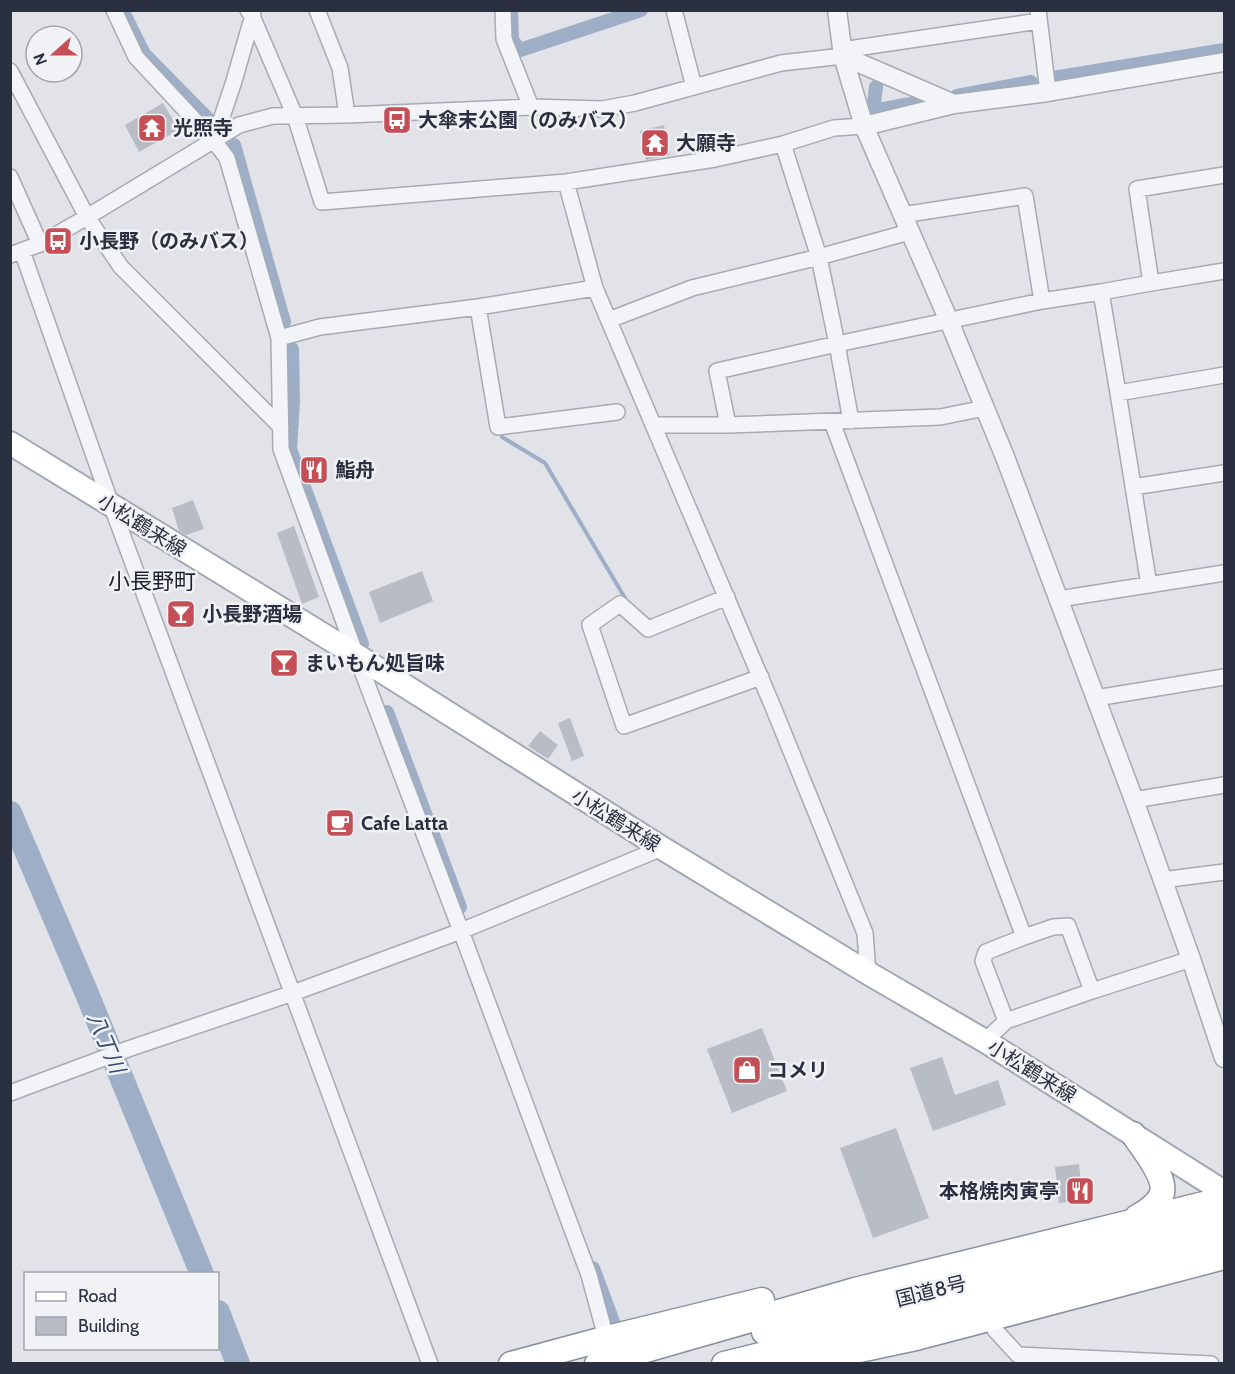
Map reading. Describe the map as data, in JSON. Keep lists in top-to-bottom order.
{
  "streets": {
    "highway": ["国道8号"],
    "main road": ["小松鶴来線"]
  },
  "districts": ["小長野町"],
  "water": ["八丁川"],
  "places": {
    "bus stop": ["大傘末公園（のみバス）", "小長野（のみバス）"],
    "temple": ["光照寺", "大願寺"],
    "restaurant": ["鮨舟", "本格焼肉寅亭"],
    "bar": ["小長野酒場", "まいもん処旨味"],
    "cafe": ["Cafe Latta"],
    "shop": ["コメリ"]
  },
  "legend": ["Road", "Building"],
  "north": "left"
}
